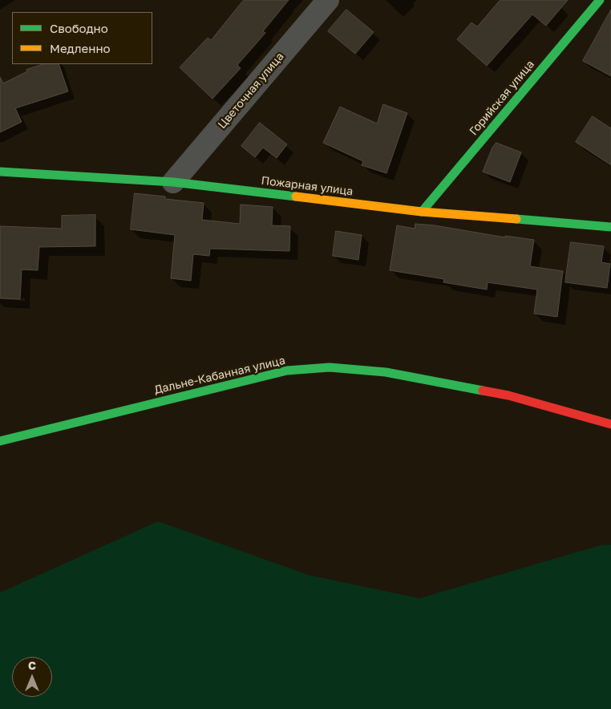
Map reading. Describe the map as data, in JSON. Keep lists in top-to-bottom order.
{
  "streets": {
    "street": [
      "Цветочная улица",
      "Горийская улица",
      "Пожарная улица",
      "Дальне-Кабанная улица"
    ]
  },
  "crossings": [
    ["Цветочная улица", "Пожарная улица"],
    ["Горийская улица", "Пожарная улица"]
  ],
  "legend": ["Свободно", "Медленно"],
  "north": "top"
}
